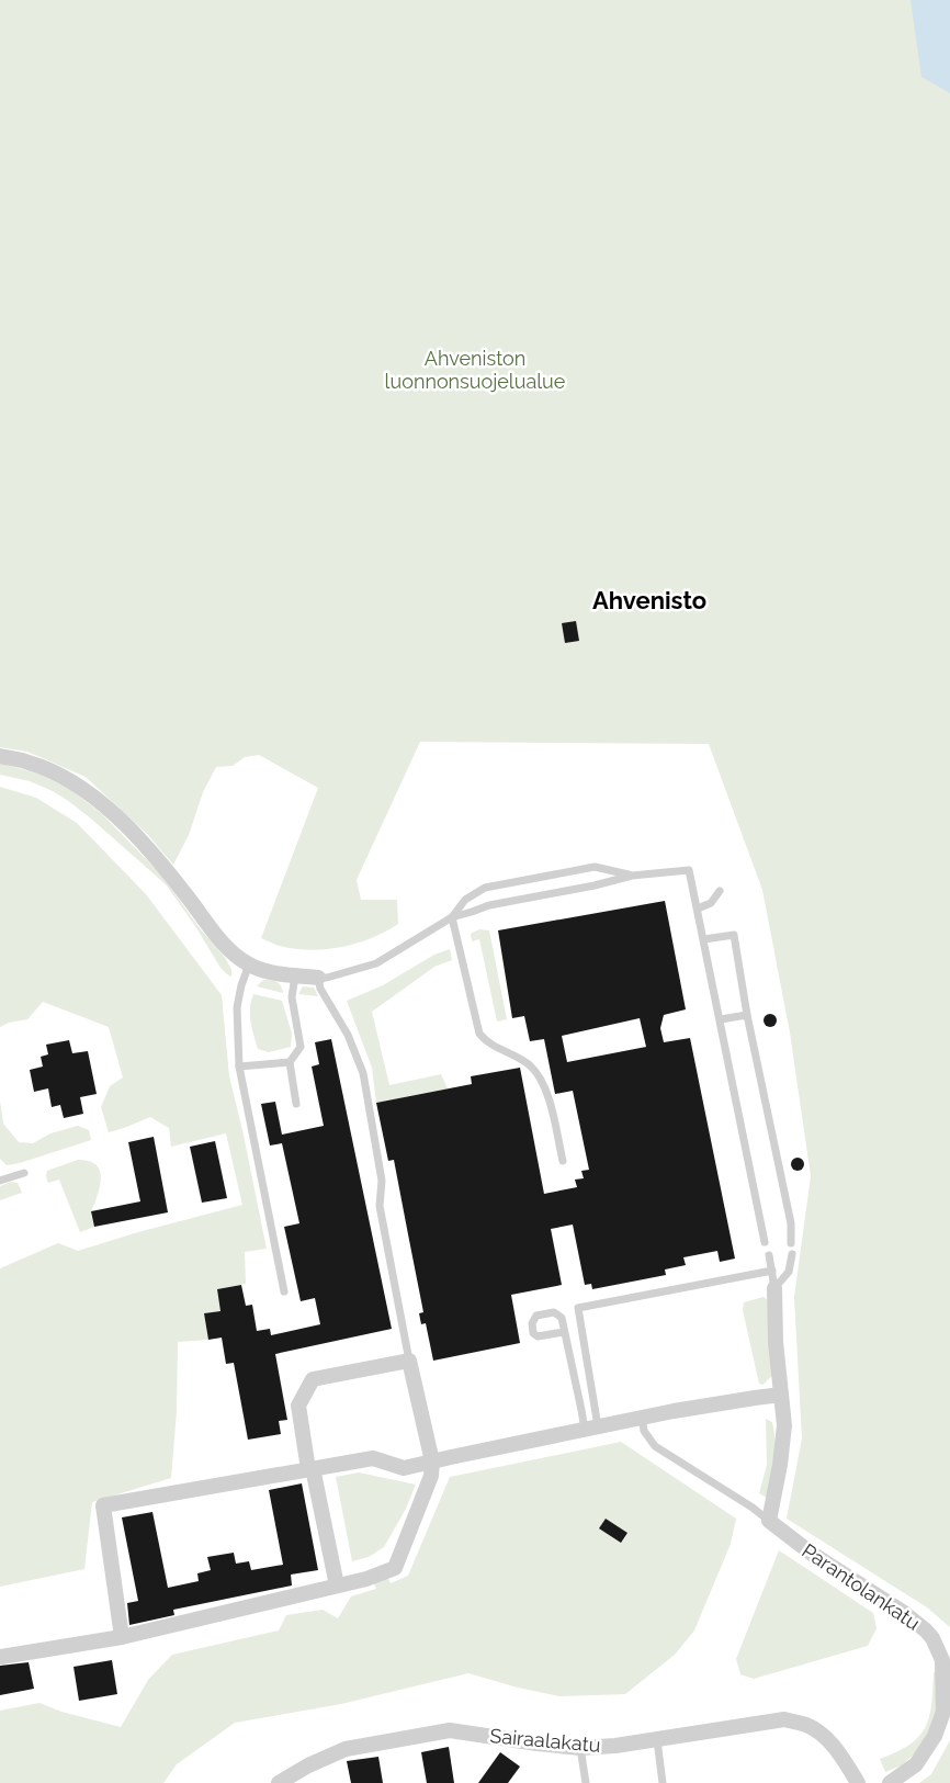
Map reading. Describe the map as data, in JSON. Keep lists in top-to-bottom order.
{
  "streets": {
    "street": ["Parantolankatu", "Sairaalakatu"]
  },
  "districts": ["Ahvenisto"],
  "parks": ["Ahveniston luonnonsuojelualue"]
}
